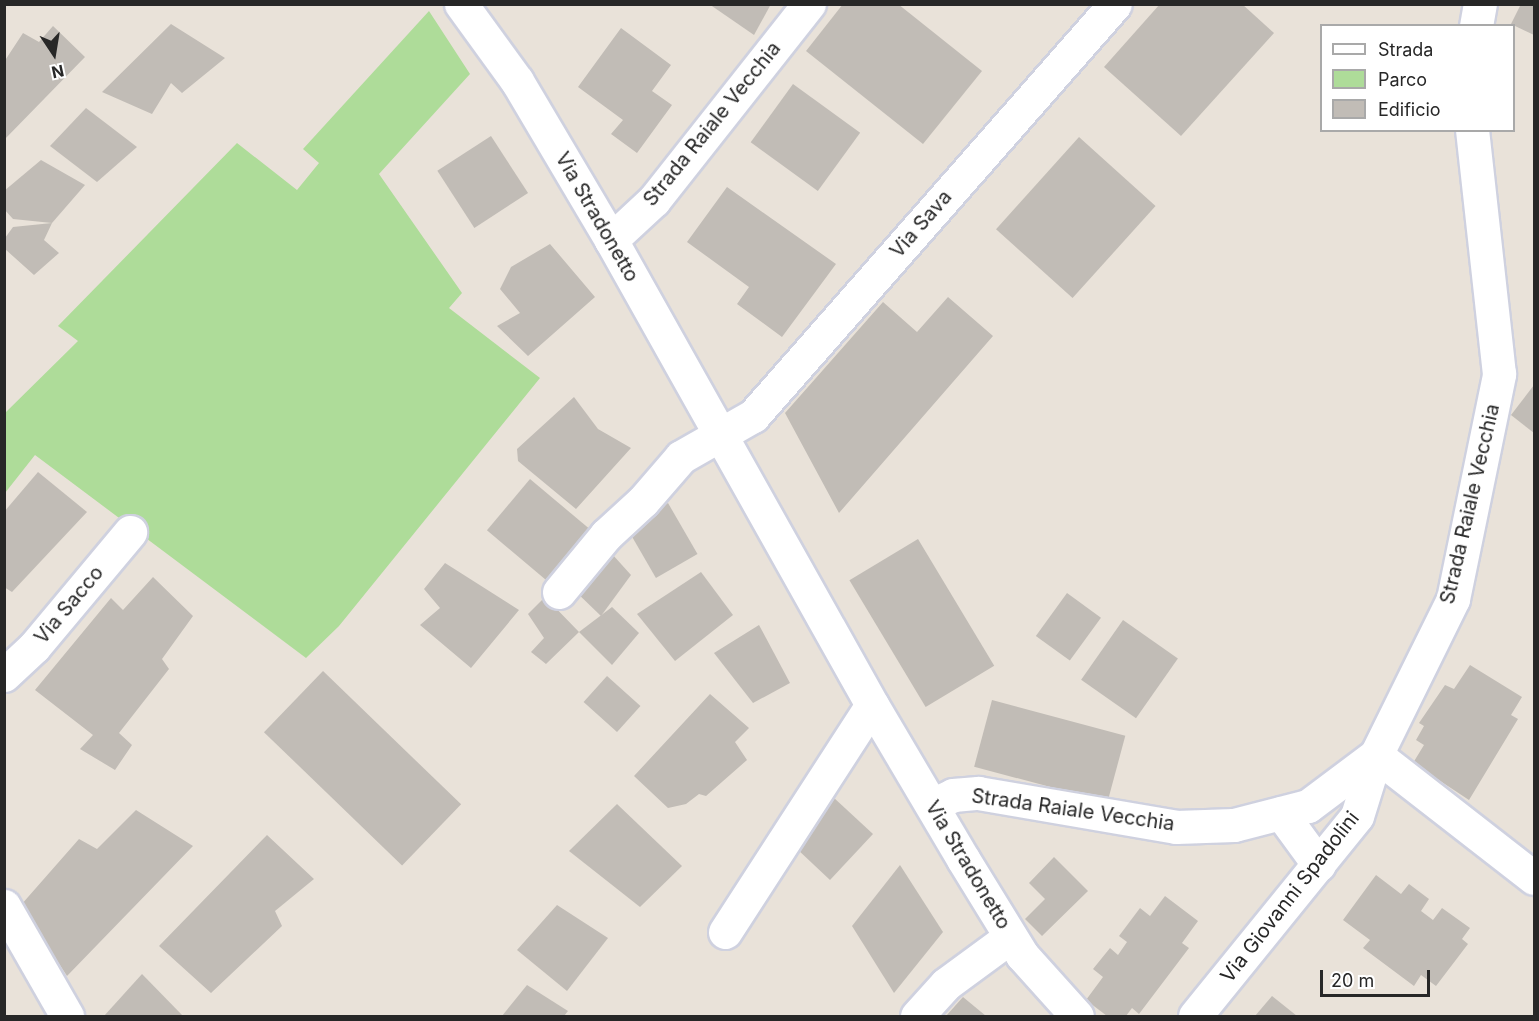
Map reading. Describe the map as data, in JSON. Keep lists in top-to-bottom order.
{
  "streets": {
    "street": [
      "Strada Raiale Vecchia",
      "Via Stradonetto",
      "Via Sava",
      "Via Sacco",
      "Via Giovanni Spadolini"
    ]
  },
  "crossings": [
    ["Strada Raiale Vecchia", "Via Stradonetto"],
    ["Strada Raiale Vecchia", "Via Giovanni Spadolini"],
    ["Via Stradonetto", "Via Sava"]
  ],
  "legend": ["Strada", "Parco", "Edificio"],
  "scale_bar": "20 m",
  "north": "bottom"
}
